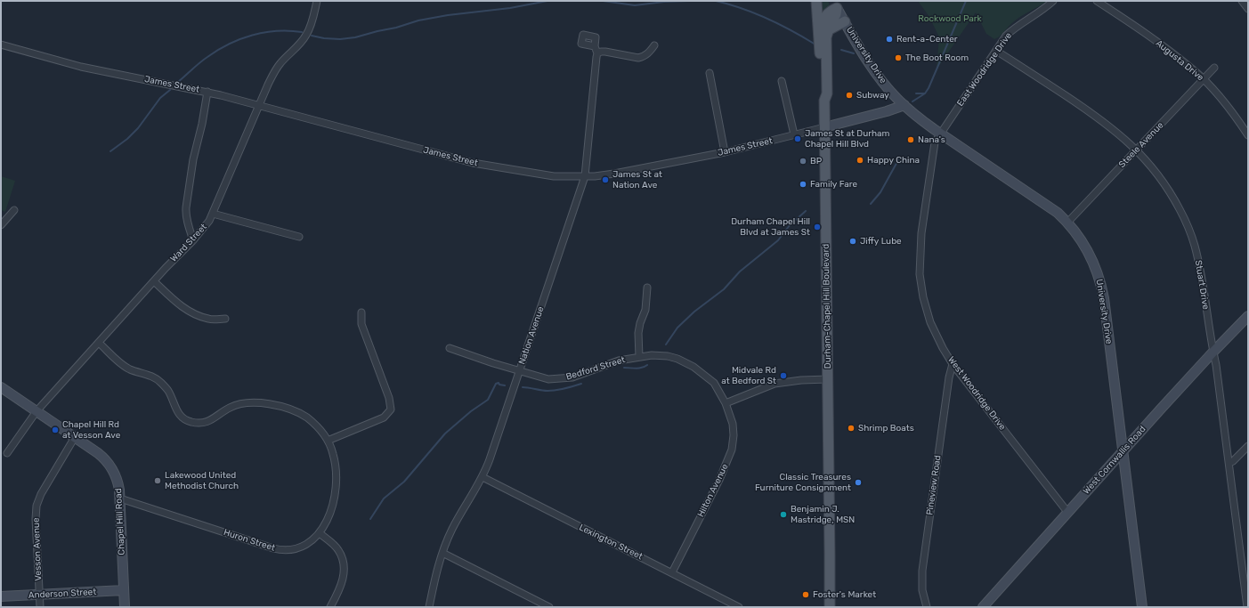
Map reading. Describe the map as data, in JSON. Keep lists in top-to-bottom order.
{
  "streets": {
    "main road": ["Durham-Chapel Hill Boulevard"],
    "street": [
      "University Drive",
      "Augusta Drive",
      "East Woodridge Drive",
      "James Street",
      "Steele Avenue",
      "Ward Street",
      "Stuart Drive",
      "Nation Avenue",
      "Bedford Street",
      "West Woodridge Drive",
      "West Cornwallis Road",
      "Pineview Road",
      "Hilton Avenue",
      "Chapel Hill Road",
      "Huron Street",
      "Lexington Street",
      "Vesson Avenue",
      "Anderson Street"
    ]
  },
  "crossings": [
    ["University Drive", "East Woodridge Drive"],
    ["University Drive", "James Street"],
    ["University Drive", "Steele Avenue"],
    ["University Drive", "Durham-Chapel Hill Boulevard"],
    ["University Drive", "West Woodridge Drive"],
    ["University Drive", "West Cornwallis Road"],
    ["Augusta Drive", "Steele Avenue"],
    ["East Woodridge Drive", "Stuart Drive"],
    ["East Woodridge Drive", "West Woodridge Drive"],
    ["James Street", "Ward Street"],
    ["James Street", "Durham-Chapel Hill Boulevard"],
    ["James Street", "Nation Avenue"],
    ["Steele Avenue", "Stuart Drive"],
    ["Ward Street", "Chapel Hill Road"],
    ["Ward Street", "Huron Street"],
    ["Stuart Drive", "West Cornwallis Road"],
    ["Nation Avenue", "Bedford Street"],
    ["Nation Avenue", "Lexington Street"],
    ["Bedford Street", "Hilton Avenue"],
    ["West Woodridge Drive", "West Cornwallis Road"],
    ["West Woodridge Drive", "Pineview Road"],
    ["Hilton Avenue", "Lexington Street"],
    ["Chapel Hill Road", "Huron Street"],
    ["Chapel Hill Road", "Vesson Avenue"],
    ["Chapel Hill Road", "Anderson Street"],
    ["Vesson Avenue", "Anderson Street"]
  ],
  "parks": ["Rockwood Park"],
  "places": [
    "Rent-a-Center",
    "The Boot Room",
    "Subway",
    "James St at Durham Chapel Hill Blvd",
    "Nana's",
    "Happy China",
    "BP",
    "James St at Nation Ave",
    "Family Fare",
    "Durham Chapel Hill Blvd at James St",
    "Jiffy Lube",
    "Midvale Rd at Bedford St",
    "Shrimp Boats",
    "Chapel Hill Rd at Vesson Ave",
    "Lakewood United Methodist Church",
    "Classic Treasures Furniture Consignment",
    "Benjamin J. Mastridge, MSN",
    "Foster's Market"
  ]
}
